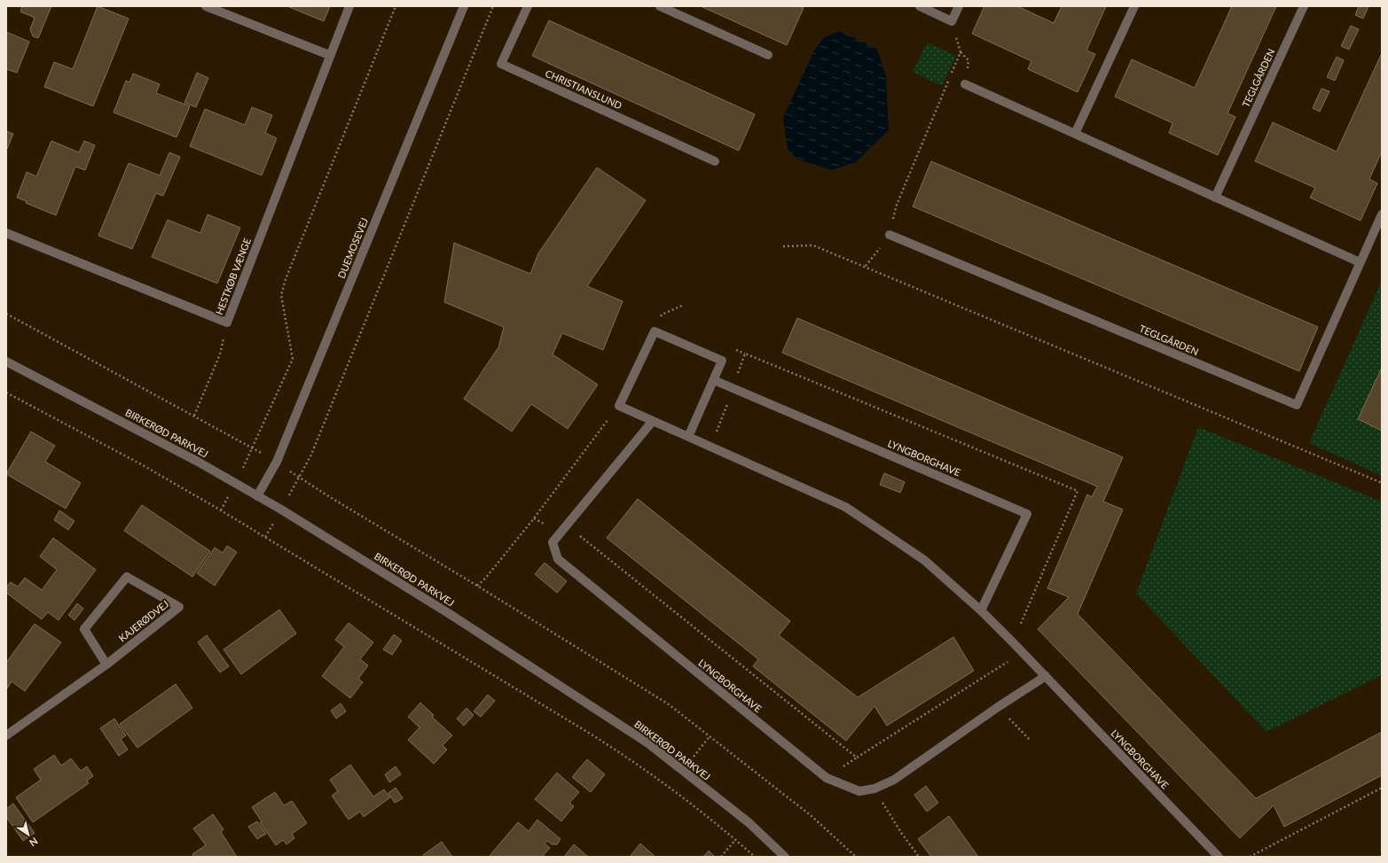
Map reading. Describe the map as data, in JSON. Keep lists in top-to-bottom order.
{
  "streets": {
    "street": [
      "TEGLGÅRDEN",
      "CHRISTIANSLUND",
      "DUEMOSEVEJ",
      "HESTKØB VÆNGE",
      "BIRKERØD PARKVEJ",
      "LYNGBORGHAVE",
      "KAJERØDVEJ"
    ]
  },
  "crossings": [
    ["DUEMOSEVEJ", "BIRKERØD PARKVEJ"]
  ],
  "north": "bottom right"
}
